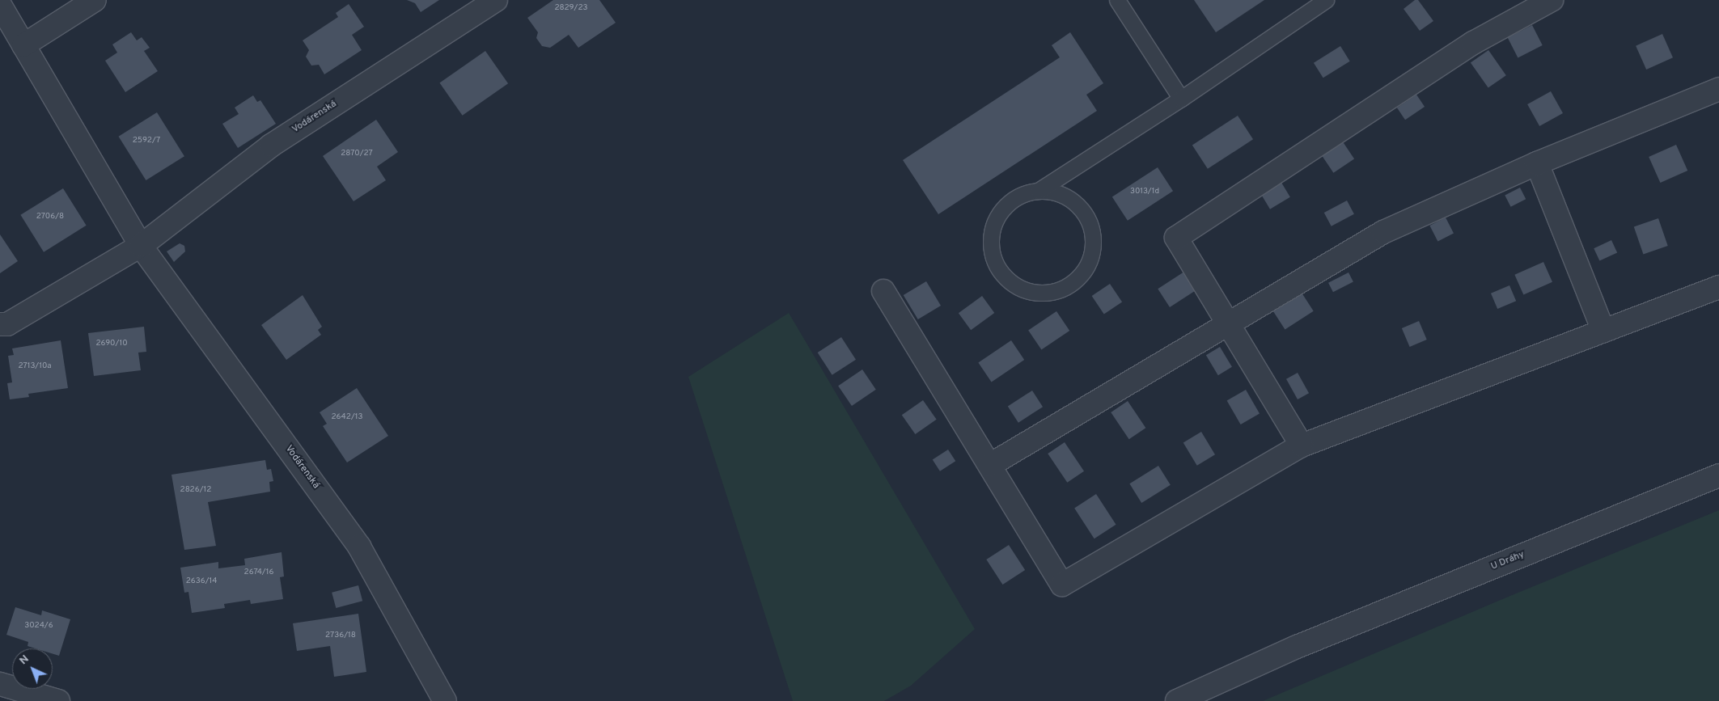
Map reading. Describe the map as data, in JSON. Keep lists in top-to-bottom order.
{
  "streets": {
    "street": ["Vodárenská", "U Dráhy"]
  },
  "house_numbers": [
    "2829/23",
    "2592/7",
    "2870/27",
    "3013/1d",
    "2706/8",
    "2690/10",
    "2713/10a",
    "2642/13",
    "2826/12",
    "2674/16",
    "2636/14",
    "3024/6",
    "2736/18"
  ],
  "north": "top left"
}
